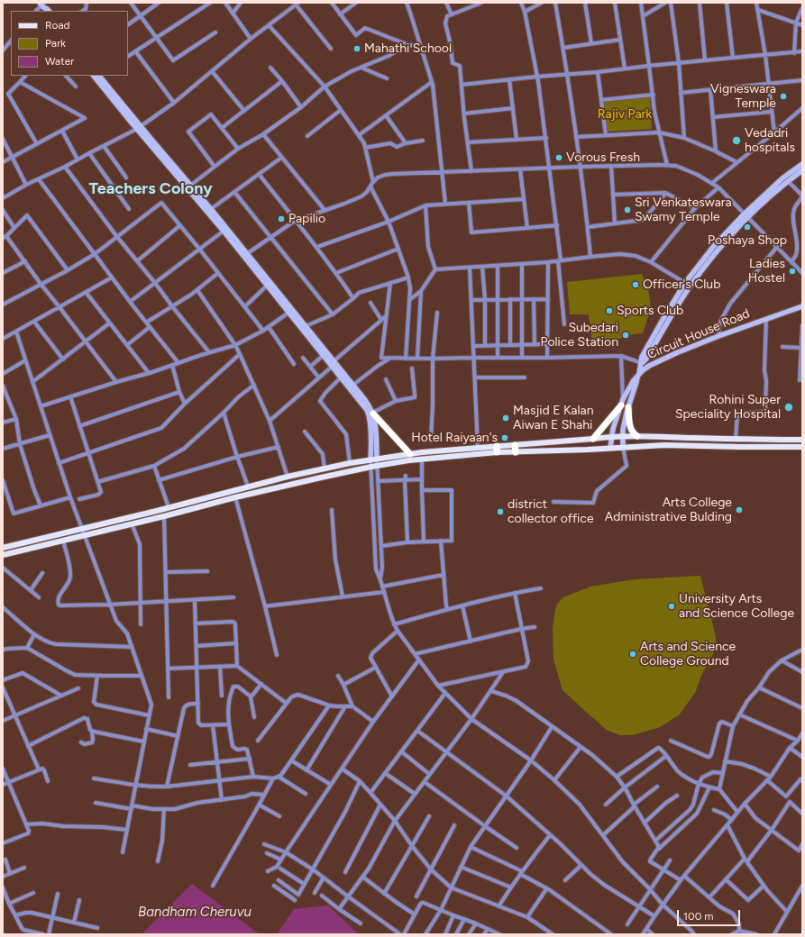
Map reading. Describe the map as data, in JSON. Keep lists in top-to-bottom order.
{
  "streets": {
    "street": ["Circuit House Road"]
  },
  "districts": ["Teachers Colony"],
  "water": ["Bandham Cheruvu"],
  "parks": ["Rajiv Park"],
  "places": [
    "Mahathi School",
    "Vigneswara Temple",
    "Vedadri hospitals",
    "Vorous Fresh",
    "Sri Venkateswara Swamy Temple",
    "Papilio",
    "Poshaya Shop",
    "Ladies Hostel",
    "Officer's Club",
    "Sports Club",
    "Subedari Police Station",
    "Rohini Super Speciality Hospital",
    "Masjid E Kalan Aiwan E Shahi",
    "Hotel Raiyaan's",
    "Arts College Administrative Bulding",
    "district collector office",
    "University Arts and Science College",
    "Arts and Science College Ground"
  ],
  "legend": ["Road", "Park", "Water"],
  "scale_bar": "100 m"
}
